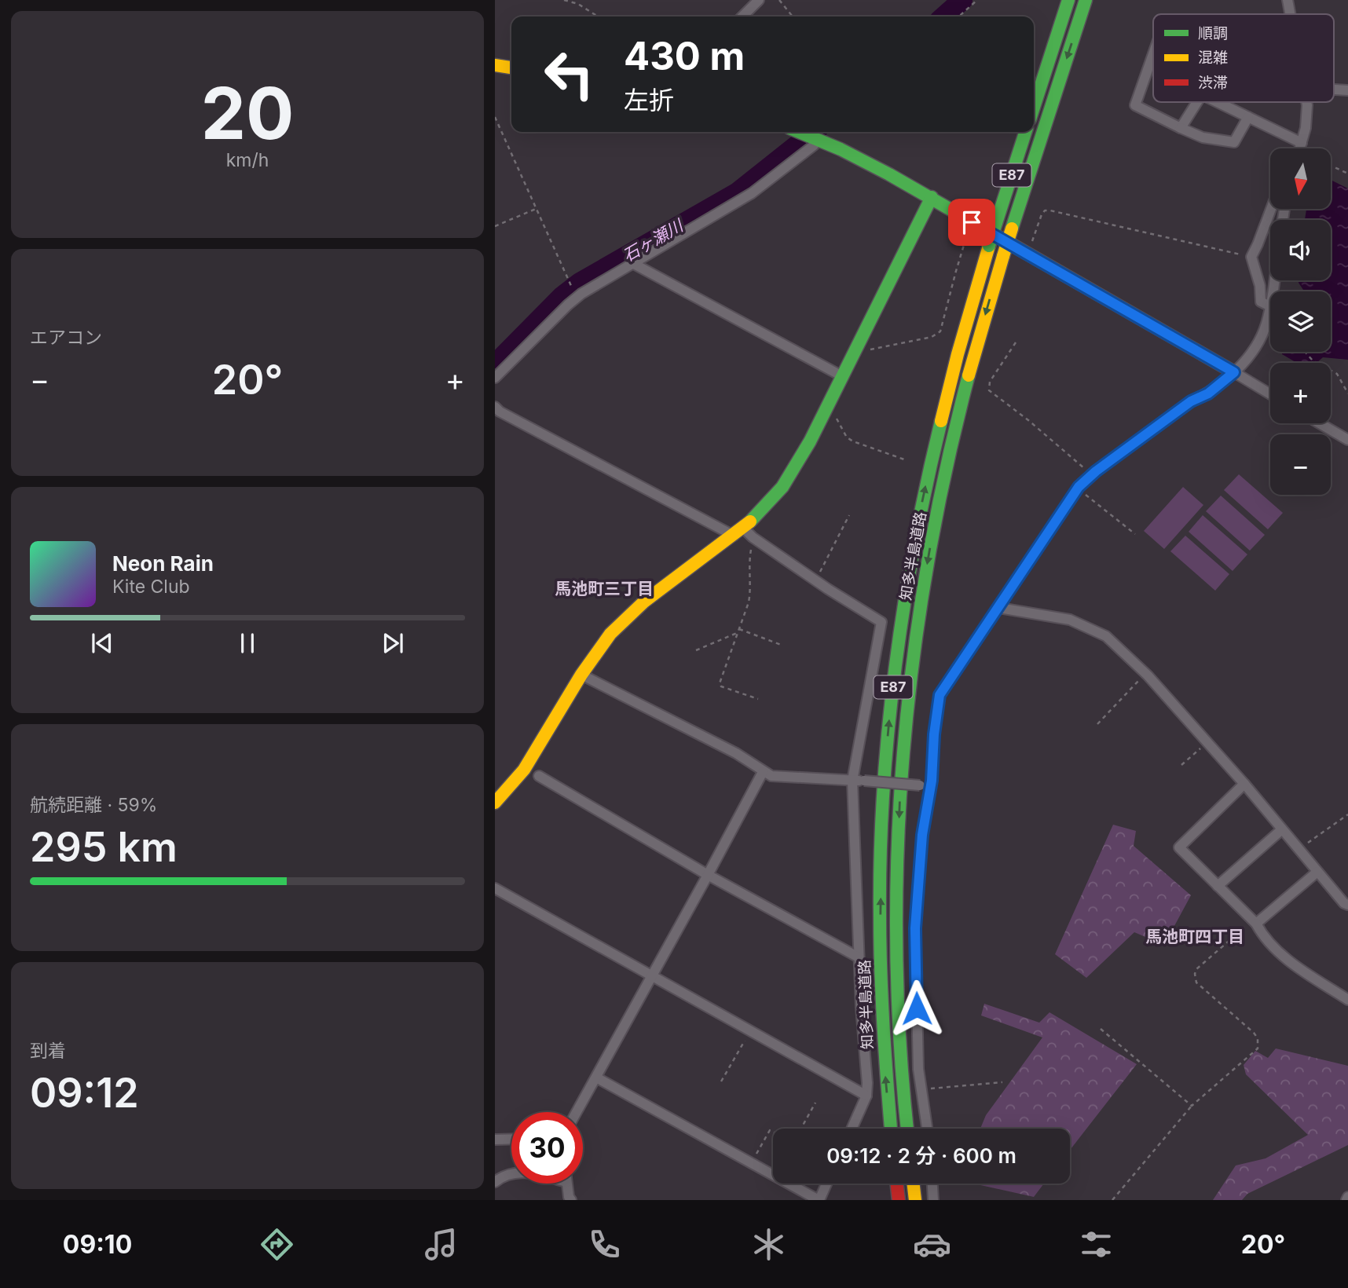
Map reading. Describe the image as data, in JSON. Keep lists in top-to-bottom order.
{
  "streets": {
    "main road": ["E87", "知多半島道路"]
  },
  "districts": ["馬池町三丁目", "馬池町四丁目"],
  "water": ["石ヶ瀬川"],
  "legend": ["順調", "混雑", "渋滞"],
  "north": "bottom",
  "page": {
    "tile": [
      ["20", "km/h"],
      "エアコン",
      ["航続距離 · 59%", "295 km"],
      ["到着", "09:12"]
    ],
    "turn": ["430 m", "左折"],
    "map_buttons": ["+", "−"],
    "heat": ["−", "20°", "+"],
    "song": ["Neon Rain", "Kite Club"],
    "limit": "30",
    "trip": "09:12 · 2 分 · 600 m",
    "tabs": ["09:10", "20°"]
  }
}
